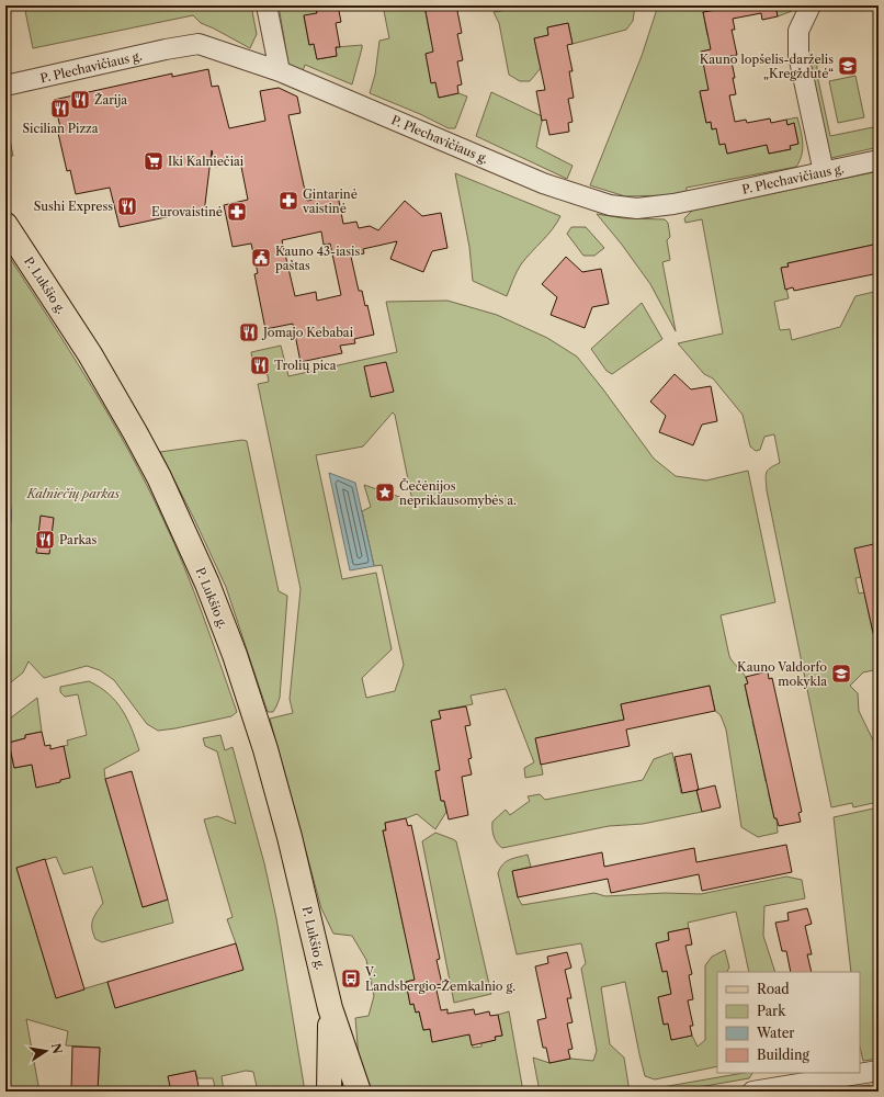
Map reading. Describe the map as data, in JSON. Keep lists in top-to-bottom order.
{
  "streets": {
    "main road": ["P. Lukšio g."],
    "street": ["P. Plechavičiaus g."]
  },
  "parks": ["Kalniečių parkas"],
  "places": {
    "school or university": ["Kauno lopšelis-darželis „Kregždutė“", "Kauno Valdorfo mokykla"],
    "restaurant": [
      "Žarija",
      "Sicilian Pizza",
      "Sushi Express",
      "Jomajo Kebabai",
      "Trolių pica",
      "Parkas"
    ],
    "supermarket": ["Iki Kalniečiai"],
    "pharmacy": ["Gintarinė vaistinė", "Eurovaistinė"],
    "public building": ["Kauno 43-iasis paštas"],
    "place": ["Čečėnijos nepriklausomybės a."],
    "bus stop": ["V. Landsbergio-Žemkalnio g."]
  },
  "legend": [
    "Road",
    "Park",
    "Water",
    "Building"
  ],
  "north": "right"
}
